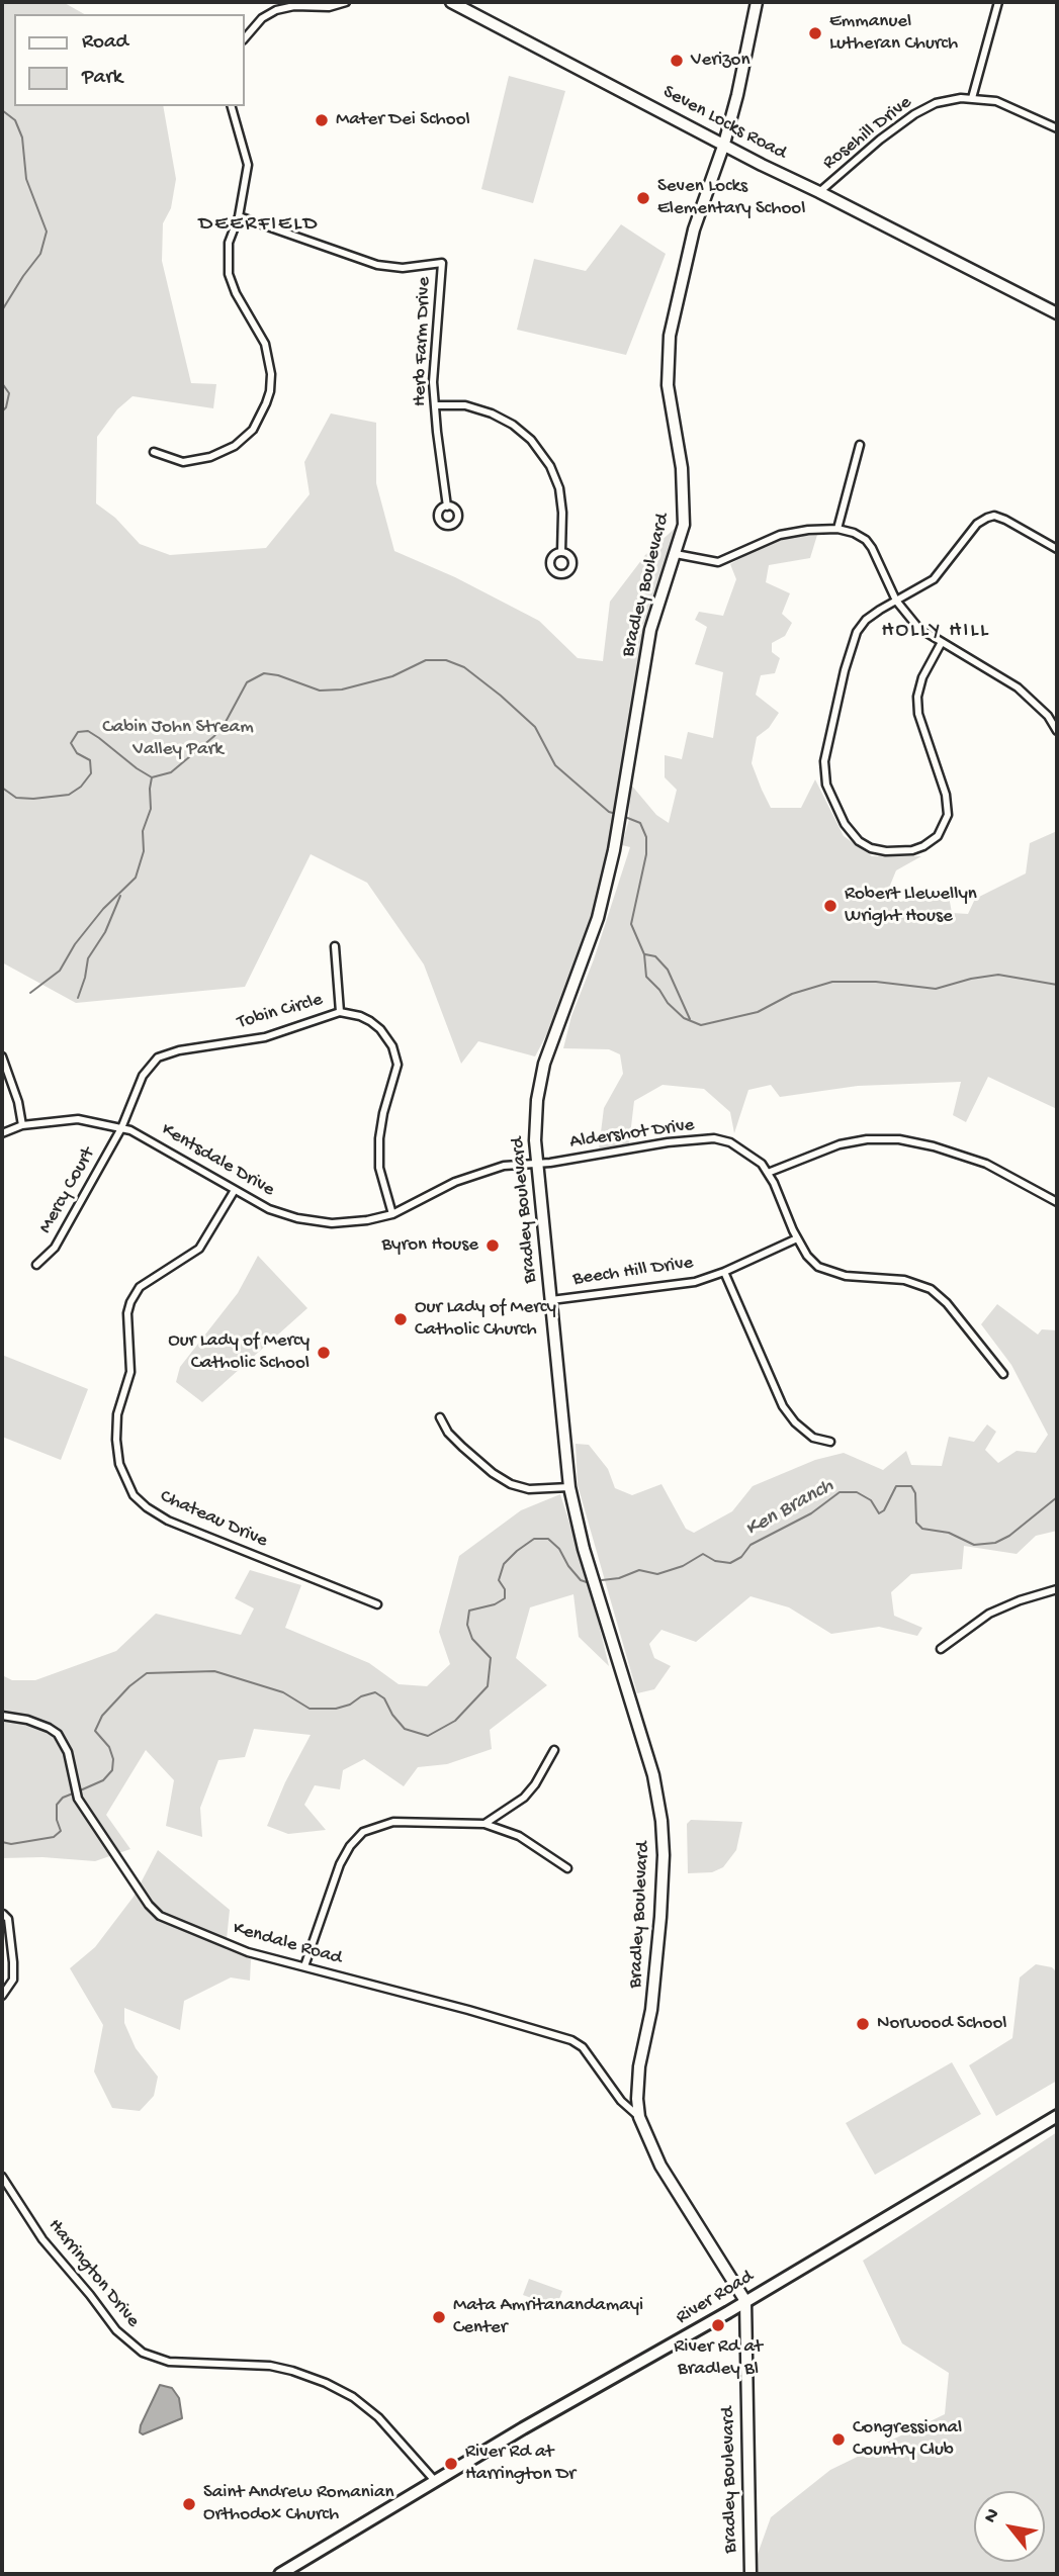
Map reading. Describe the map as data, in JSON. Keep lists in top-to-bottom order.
{
  "streets": {
    "main road": ["Seven Locks Road", "Bradley Boulevard", "River Road"],
    "street": [
      "Rosehill Drive",
      "Herb Farm Drive",
      "Tobin Circle",
      "Aldershot Drive",
      "Kentsdale Drive",
      "Mercy Court",
      "Beech Hill Drive",
      "Chateau Drive",
      "Kendale Road",
      "Harrington Drive"
    ]
  },
  "crossings": [
    ["Seven Locks Road", "Rosehill Drive"],
    ["Seven Locks Road", "Bradley Boulevard"],
    ["Bradley Boulevard", "Aldershot Drive"],
    ["Bradley Boulevard", "Kentsdale Drive"],
    ["Bradley Boulevard", "Beech Hill Drive"],
    ["Bradley Boulevard", "Kendale Road"],
    ["Bradley Boulevard", "River Road"],
    ["Tobin Circle", "Kentsdale Drive"],
    ["Tobin Circle", "Mercy Court"],
    ["Aldershot Drive", "Kentsdale Drive"],
    ["Aldershot Drive", "Beech Hill Drive"],
    ["Kentsdale Drive", "Mercy Court"],
    ["Kentsdale Drive", "Chateau Drive"],
    ["Harrington Drive", "River Road"]
  ],
  "districts": ["DEERFIELD", "HOLLY HILL"],
  "water": ["Ken Branch"],
  "parks": ["Cabin John Stream Valley Park"],
  "places": [
    "Emmanuel Lutheran Church",
    "Verizon",
    "Mater Dei School",
    "Seven Locks Elementary School",
    "Robert Llewellyn Wright House",
    "Byron House",
    "Our Lady of Mercy Catholic Church",
    "Our Lady of Mercy Catholic School",
    "Norwood School",
    "Mata Amritanandamayi Center",
    "River Rd at Bradley Bl",
    "Congressional Country Club",
    "River Rd at Harrington Dr",
    "Saint Andrew Romanian Orthodox Church"
  ],
  "legend": ["Road", "Park"],
  "north": "top left"
}
